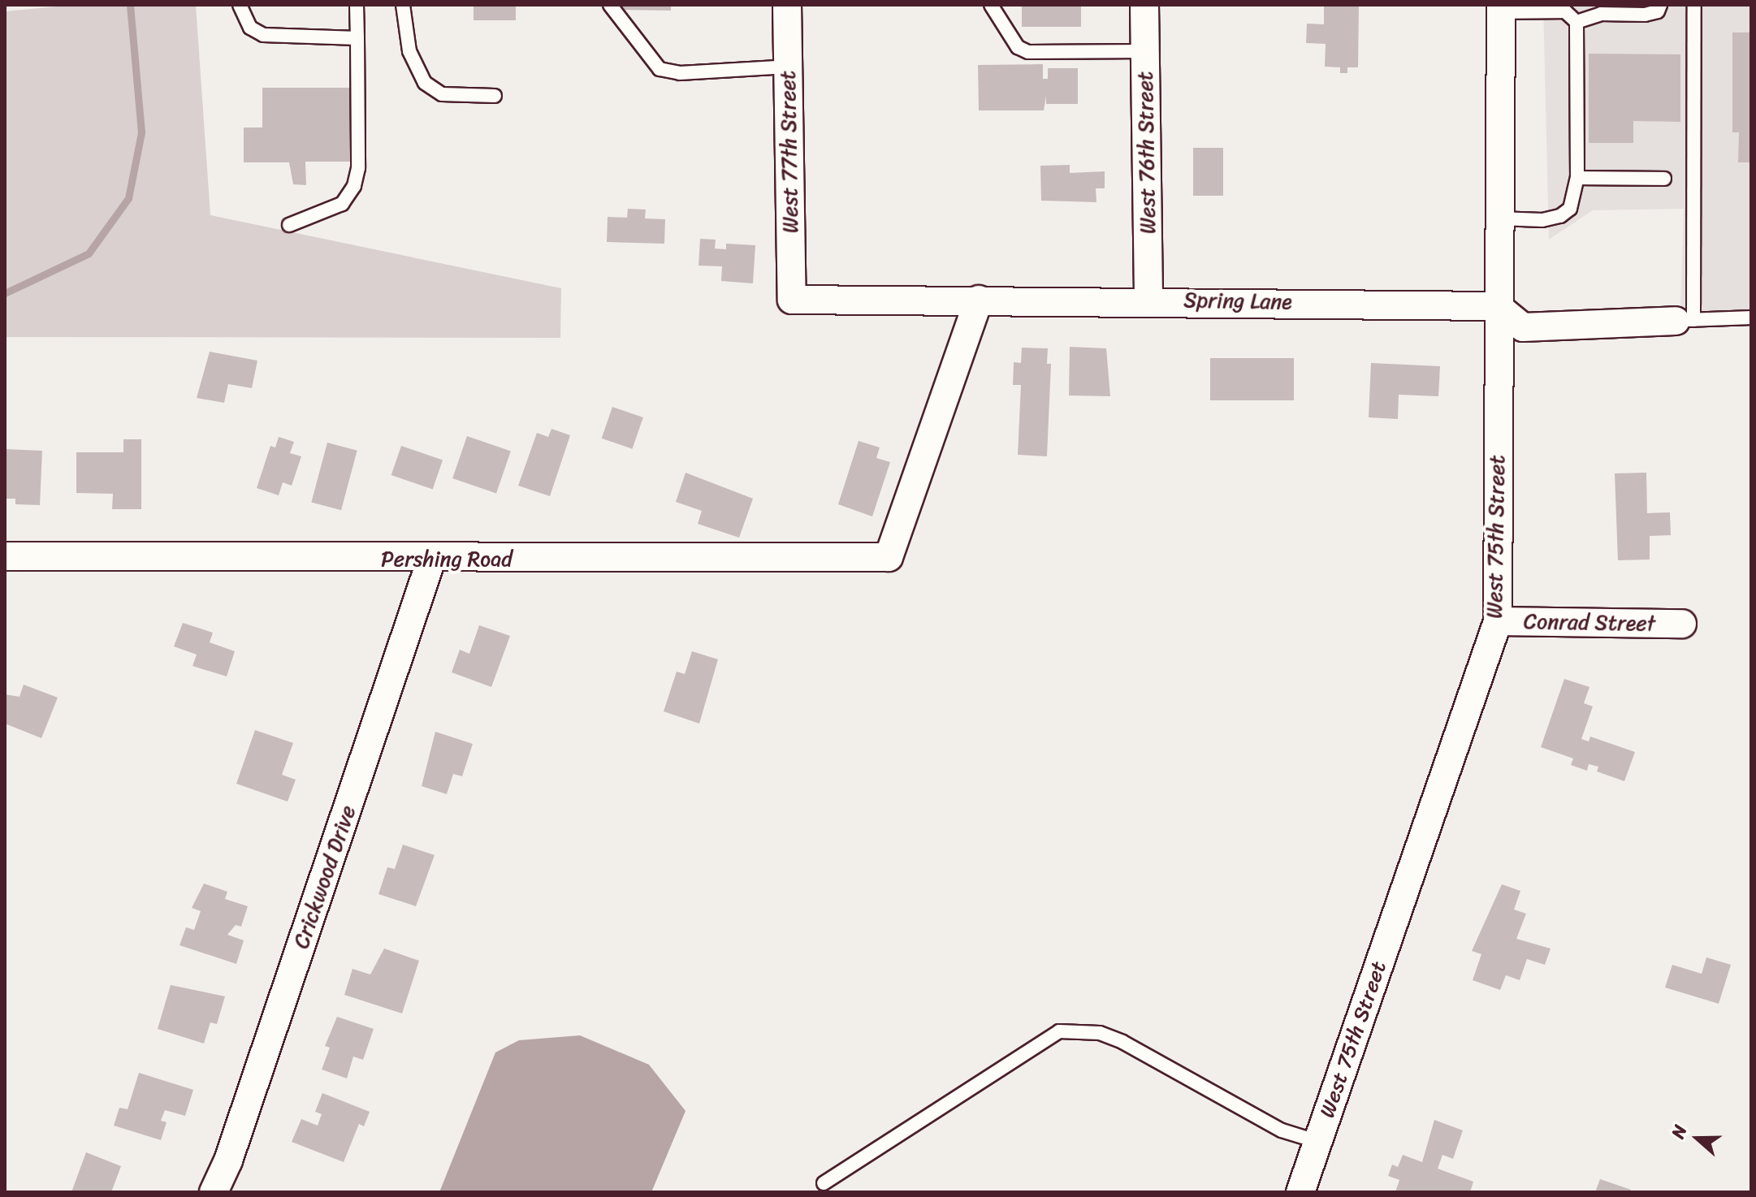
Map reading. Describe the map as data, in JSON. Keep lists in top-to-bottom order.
{
  "streets": {
    "street": [
      "West 77th Street",
      "West 76th Street",
      "Spring Lane",
      "West 75th Street",
      "Pershing Road",
      "Conrad Street",
      "Crickwood Drive"
    ]
  },
  "crossings": [
    ["West 77th Street", "Spring Lane"],
    ["West 76th Street", "Spring Lane"],
    ["Spring Lane", "West 75th Street"],
    ["Spring Lane", "Pershing Road"],
    ["West 75th Street", "Conrad Street"],
    ["Pershing Road", "Crickwood Drive"]
  ],
  "north": "left"
}
